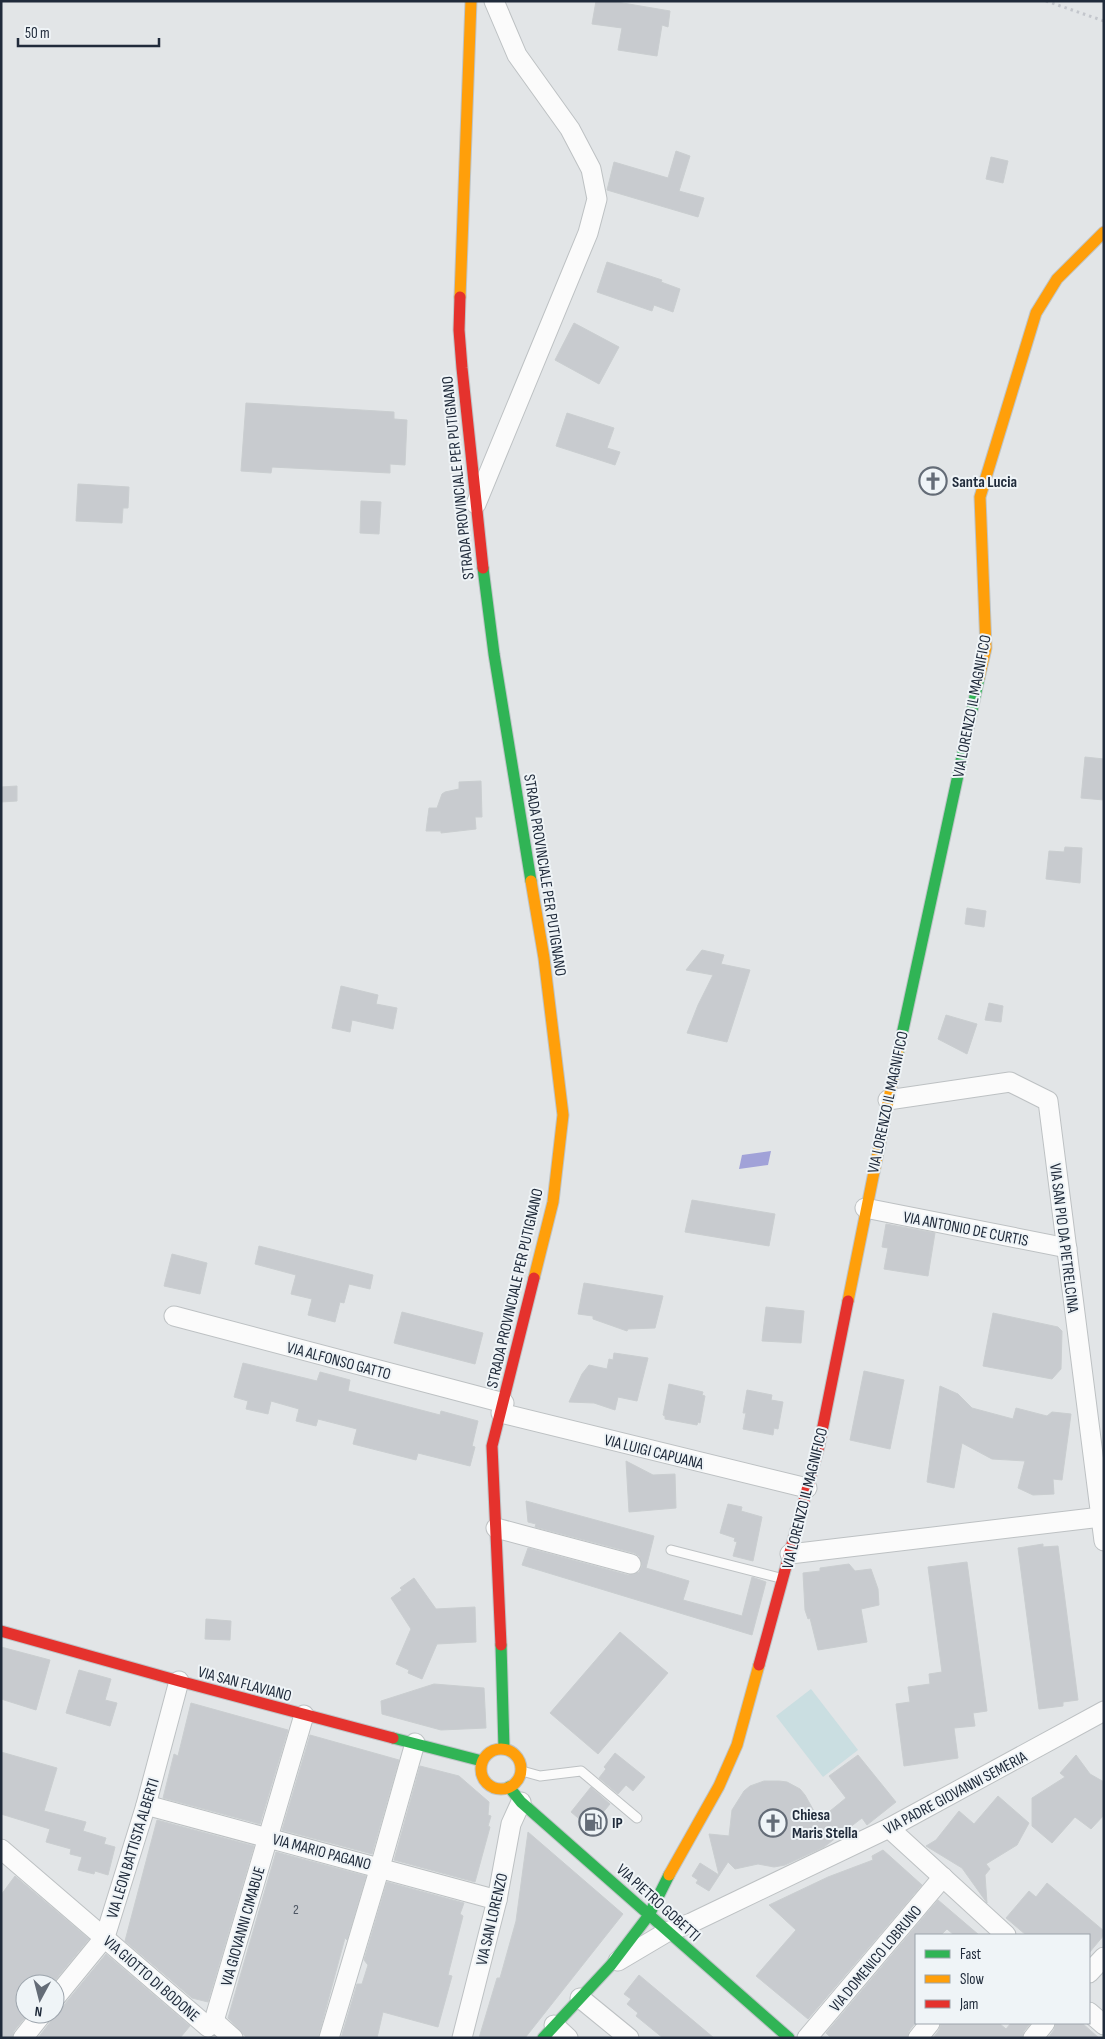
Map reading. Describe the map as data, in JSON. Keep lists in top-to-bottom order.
{
  "streets": {
    "street": [
      "STRADA PROVINCIALE PER PUTIGNANO",
      "VIA LORENZO IL MAGNIFICO",
      "VIA ANTONIO DE CURTIS",
      "VIA SAN PIO DA PIETRELCINA",
      "VIA ALFONSO GATTO",
      "VIA LUIGI CAPUANA",
      "VIA SAN FLAVIANO",
      "VIA PADRE GIOVANNI SEMERIA",
      "VIA LEON BATTISTA ALBERTI",
      "VIA MARIO PAGANO",
      "VIA PIETRO GOBETTI",
      "VIA SAN LORENZO",
      "VIA GIOVANNI CIMABUE",
      "VIA DOMENICO LOBRUNO",
      "VIA GIOTTO DI BODONE"
    ]
  },
  "crossings": [
    ["STRADA PROVINCIALE PER PUTIGNANO", "VIA ALFONSO GATTO"],
    ["STRADA PROVINCIALE PER PUTIGNANO", "VIA LUIGI CAPUANA"],
    ["STRADA PROVINCIALE PER PUTIGNANO", "VIA SAN FLAVIANO"],
    ["STRADA PROVINCIALE PER PUTIGNANO", "VIA PIETRO GOBETTI"],
    ["STRADA PROVINCIALE PER PUTIGNANO", "VIA SAN LORENZO"],
    ["VIA LORENZO IL MAGNIFICO", "VIA ANTONIO DE CURTIS"],
    ["VIA LORENZO IL MAGNIFICO", "VIA SAN PIO DA PIETRELCINA"],
    ["VIA LORENZO IL MAGNIFICO", "VIA LUIGI CAPUANA"],
    ["VIA LORENZO IL MAGNIFICO", "VIA PADRE GIOVANNI SEMERIA"],
    ["VIA LORENZO IL MAGNIFICO", "VIA PIETRO GOBETTI"],
    ["VIA ANTONIO DE CURTIS", "VIA SAN PIO DA PIETRELCINA"],
    ["VIA ALFONSO GATTO", "VIA LUIGI CAPUANA"],
    ["VIA SAN FLAVIANO", "VIA LEON BATTISTA ALBERTI"],
    ["VIA SAN FLAVIANO", "VIA PIETRO GOBETTI"],
    ["VIA SAN FLAVIANO", "VIA SAN LORENZO"],
    ["VIA SAN FLAVIANO", "VIA GIOVANNI CIMABUE"],
    ["VIA PADRE GIOVANNI SEMERIA", "VIA PIETRO GOBETTI"],
    ["VIA LEON BATTISTA ALBERTI", "VIA MARIO PAGANO"],
    ["VIA LEON BATTISTA ALBERTI", "VIA GIOTTO DI BODONE"],
    ["VIA MARIO PAGANO", "VIA SAN LORENZO"],
    ["VIA MARIO PAGANO", "VIA GIOVANNI CIMABUE"],
    ["VIA PIETRO GOBETTI", "VIA SAN LORENZO"],
    ["VIA GIOVANNI CIMABUE", "VIA GIOTTO DI BODONE"]
  ],
  "places": {
    "church": ["Santa Lucia", "Chiesa Maris Stella"],
    "fuel station": ["IP"]
  },
  "house_numbers": ["2"],
  "legend": ["Fast", "Slow", "Jam"],
  "scale_bar": "50 m",
  "north": "bottom"
}
